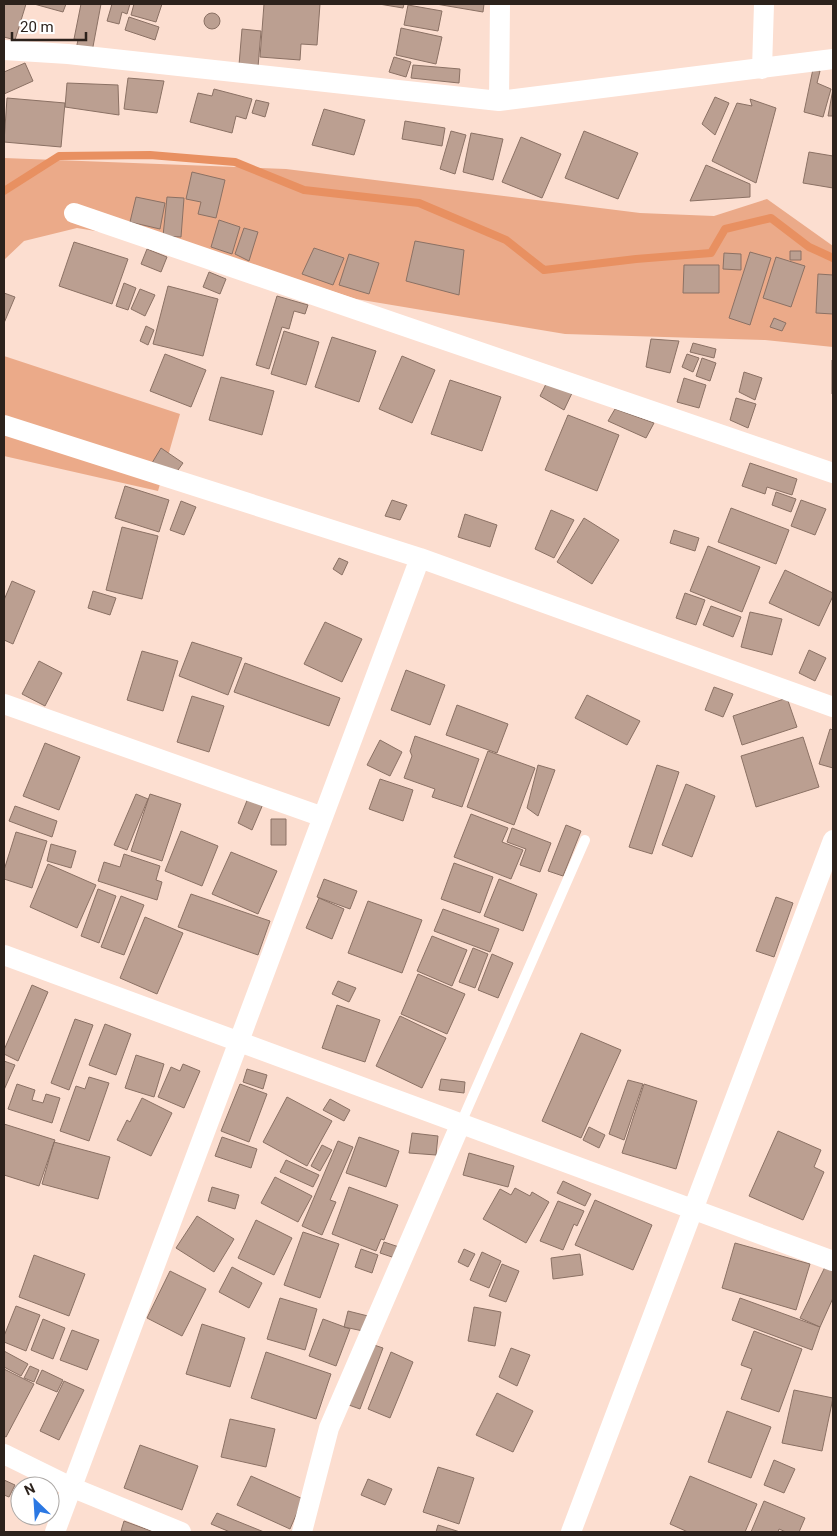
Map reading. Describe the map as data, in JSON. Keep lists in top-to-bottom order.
{
  "scale_bar": "20 m",
  "north": "top left"
}
